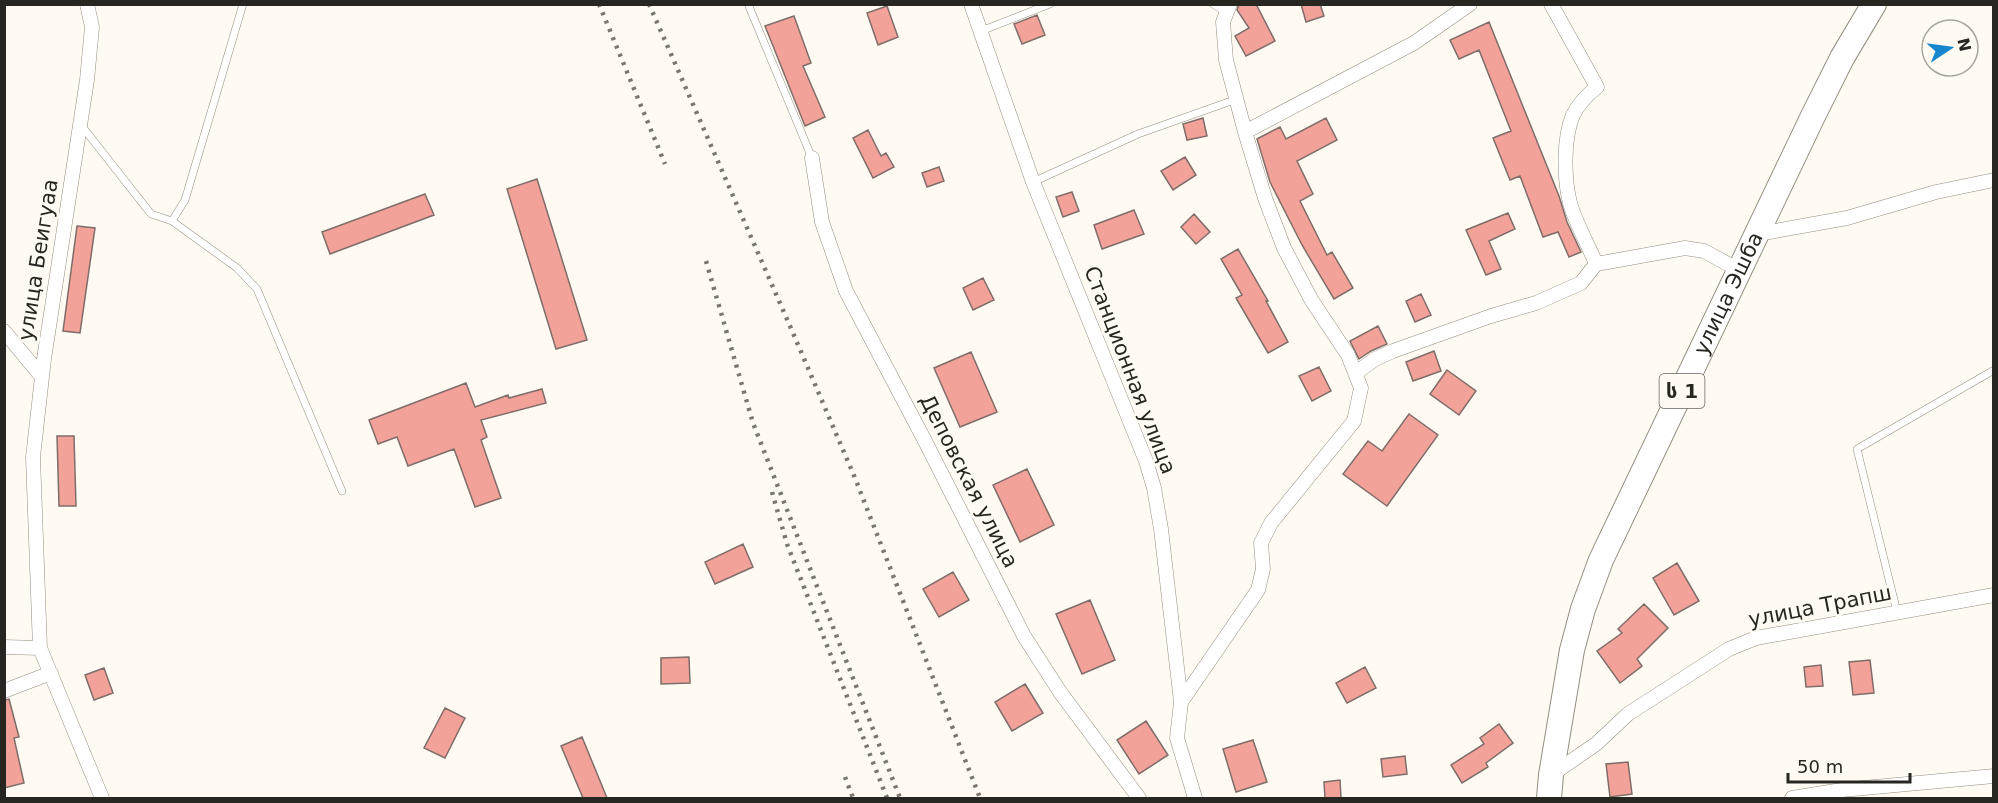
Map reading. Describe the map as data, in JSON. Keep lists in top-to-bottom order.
{
  "streets": {
    "highway": ["улица Эшба", "ს 1"],
    "street": [
      "улица Беигуаа",
      "Станционная улица",
      "Деповская улица",
      "улица Трапш"
    ]
  },
  "crossings": [
    ["улица Эшба", "улица Трапш"]
  ],
  "scale_bar": "50 m",
  "north": "right"
}
